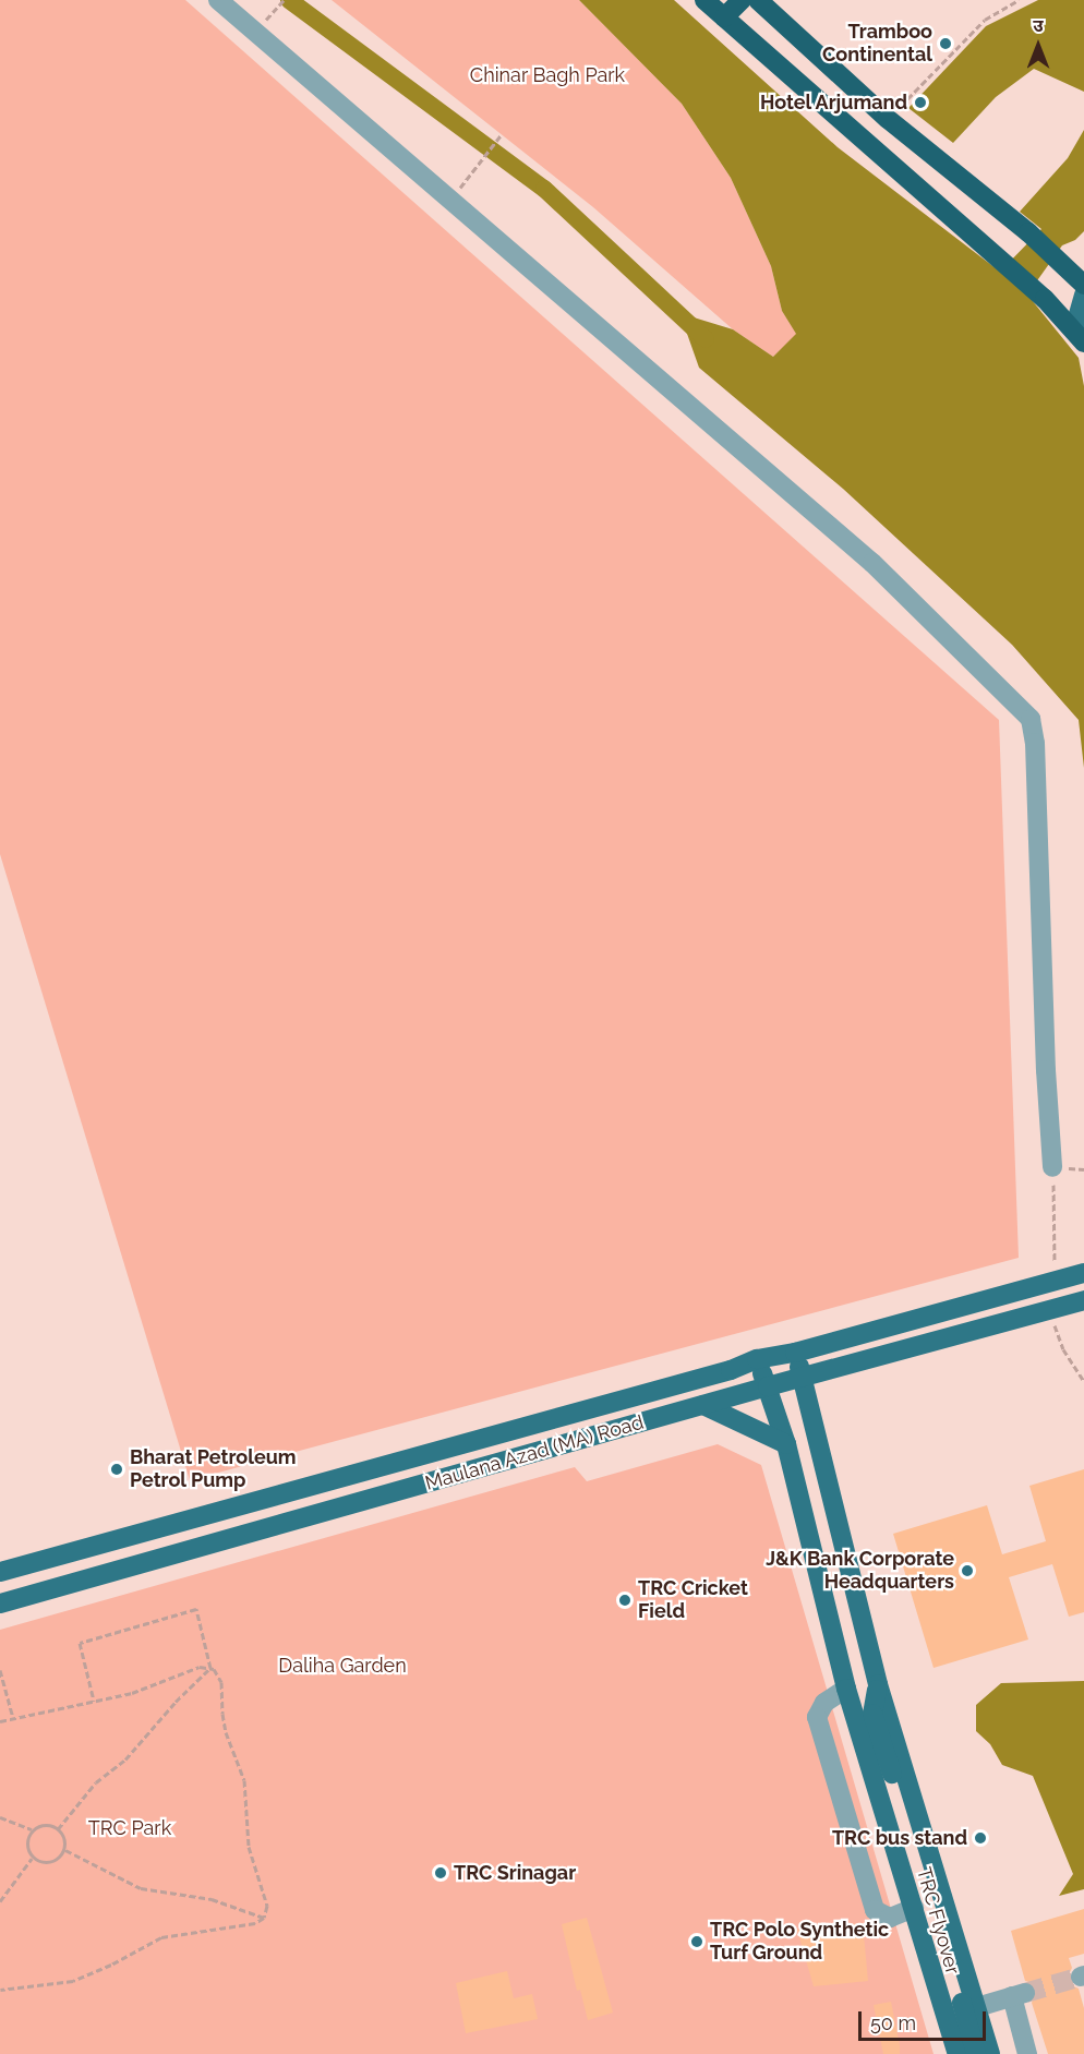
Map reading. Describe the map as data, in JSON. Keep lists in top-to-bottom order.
{
  "streets": {
    "main road": ["Maulana Azad (MA) Road", "TRC Flyover"]
  },
  "parks": ["Chinar Bagh Park", "Daliha Garden", "TRC Park"],
  "places": [
    "Tramboo Continental",
    "Hotel Arjumand",
    "Bharat Petroleum Petrol Pump",
    "J&K Bank Corporate Headquarters",
    "TRC Cricket Field",
    "TRC bus stand",
    "TRC Srinagar",
    "TRC Polo Synthetic Turf Ground"
  ],
  "scale_bar": "50 m",
  "north": "top"
}
